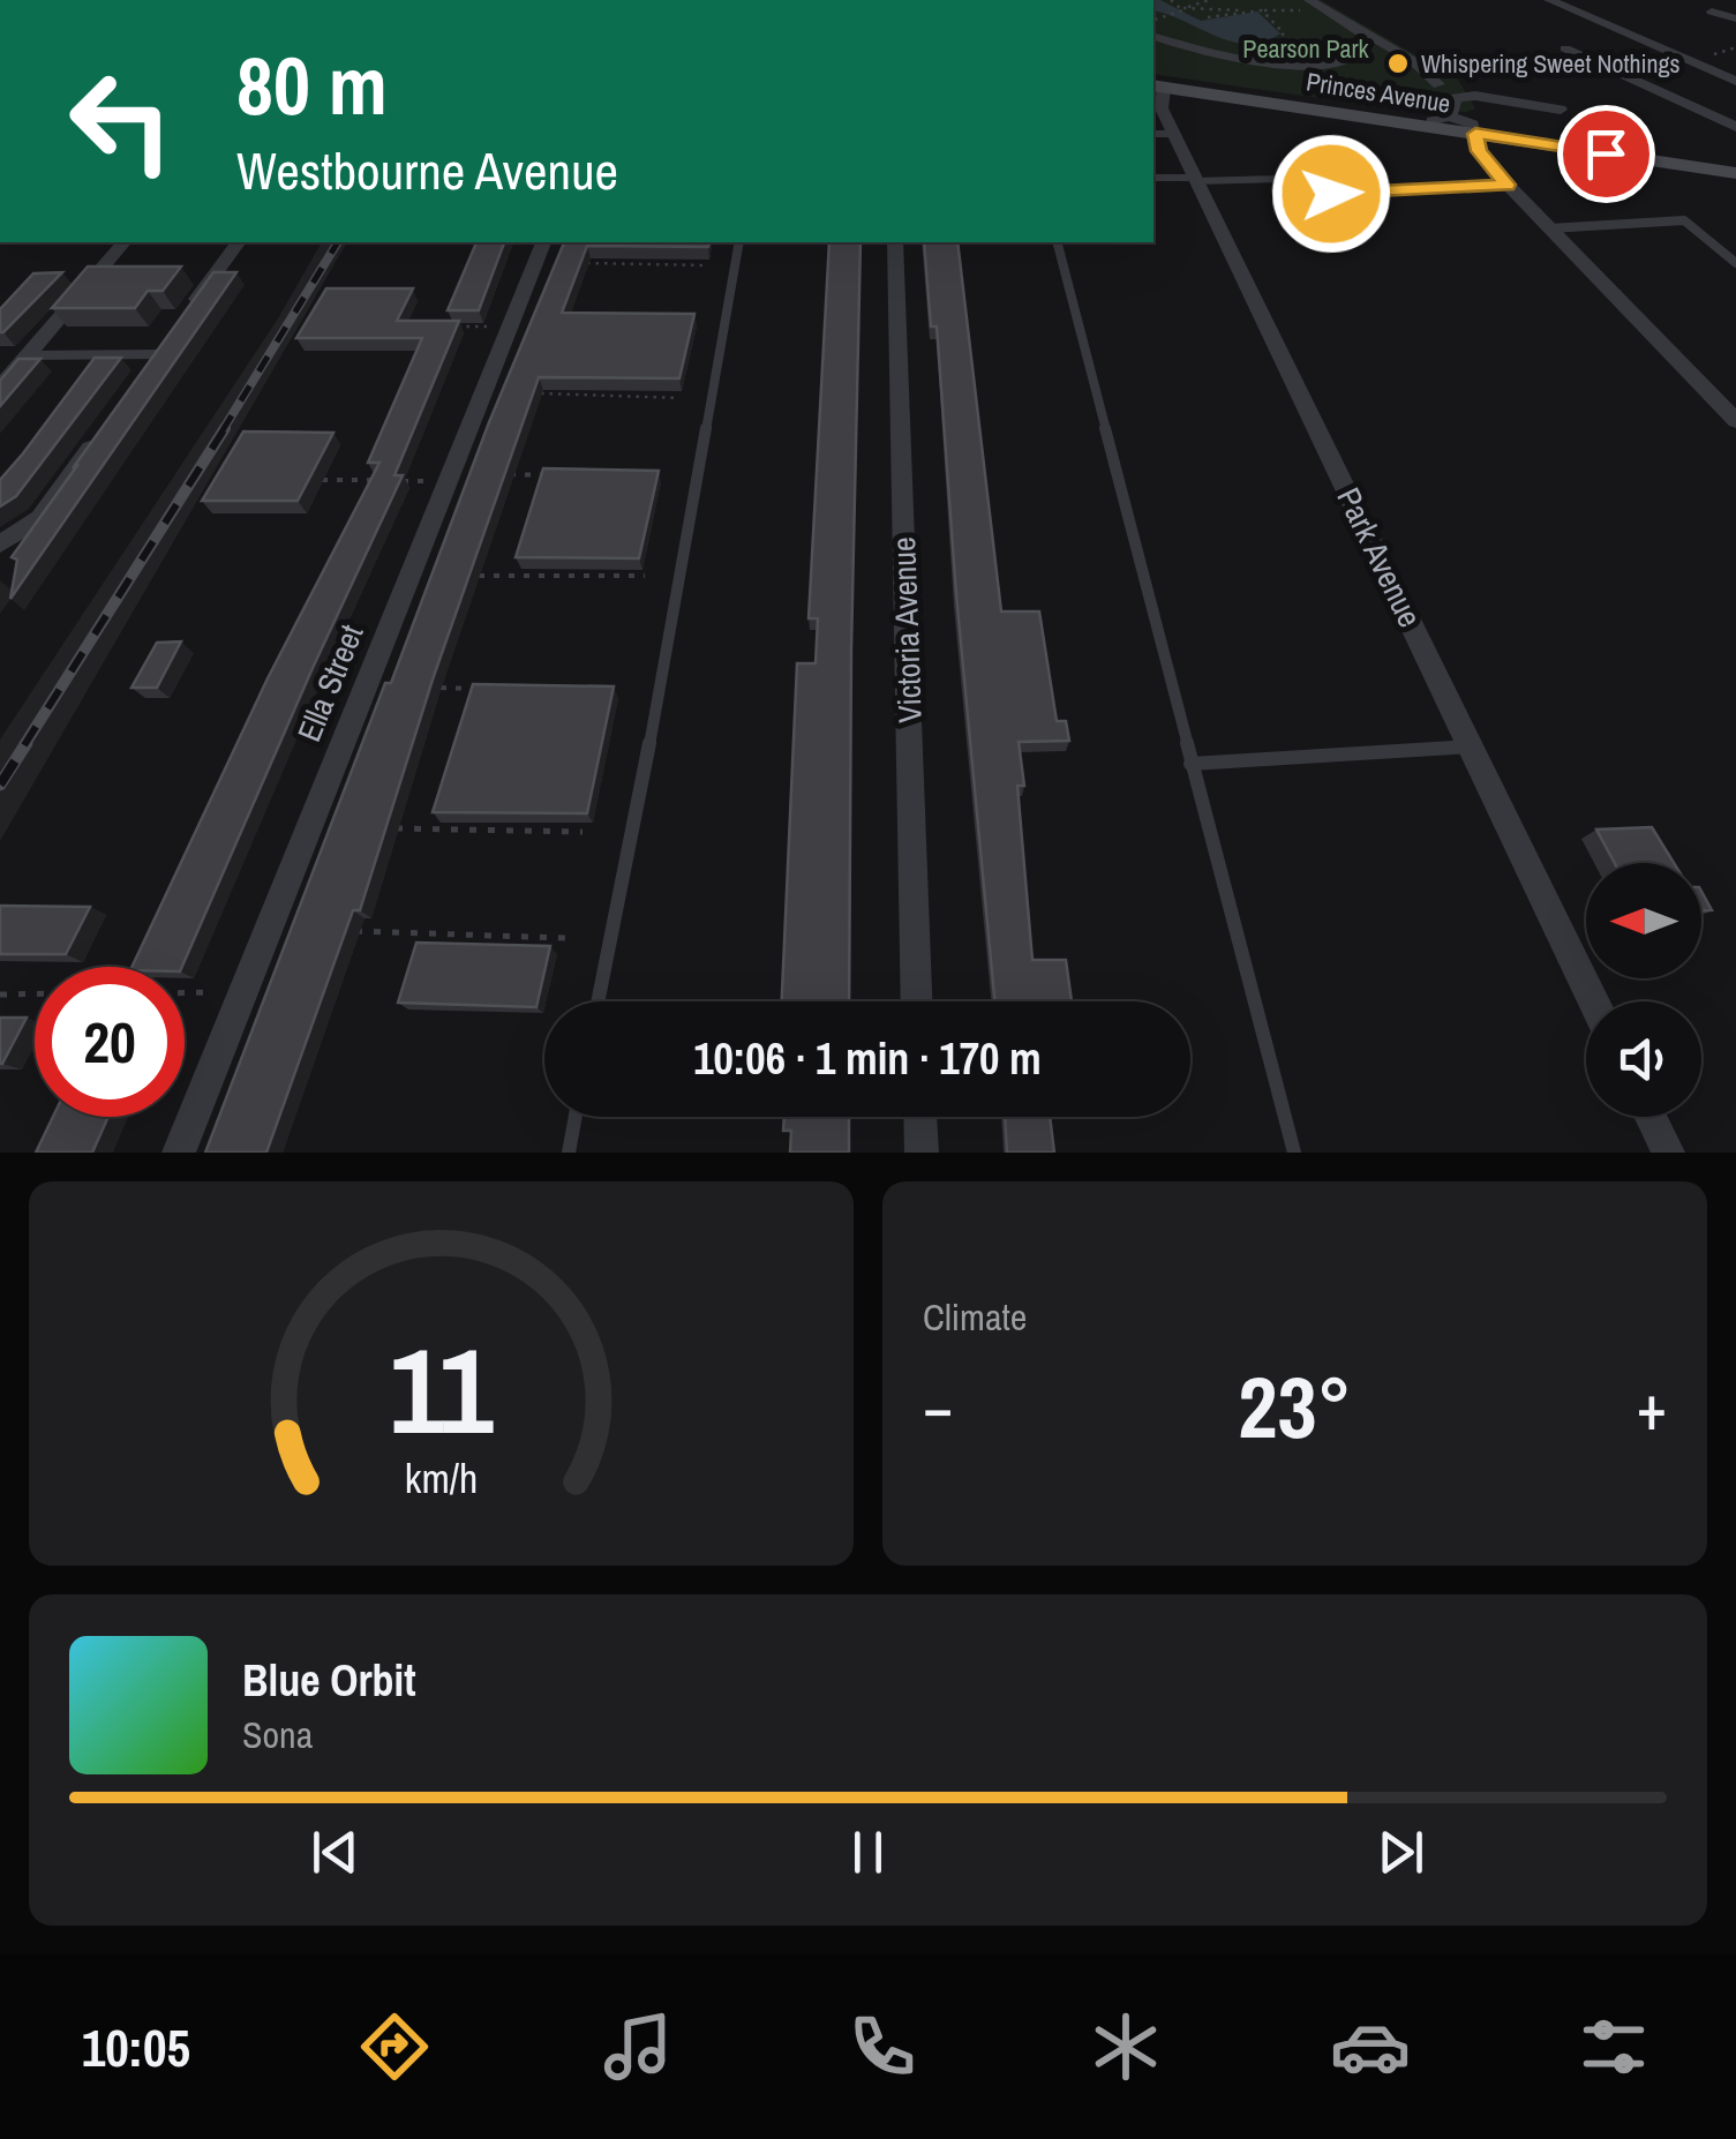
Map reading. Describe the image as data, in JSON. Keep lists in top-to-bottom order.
{
  "streets": {
    "street": [
      "Princes Avenue",
      "Park Avenue",
      "Victoria Avenue",
      "Ella Street"
    ]
  },
  "crossings": [
    ["Princes Avenue", "Park Avenue"]
  ],
  "parks": ["Pearson Park"],
  "places": ["Whispering Sweet Nothings"],
  "north": "left",
  "page": {
    "turn": ["80 m", "Westbourne Avenue"],
    "limit": "20",
    "trip": "10:06 · 1 min · 170 m",
    "tile": "Climate",
    "heat": ["−", "23°", "+"],
    "song": ["Blue Orbit", "Sona"],
    "tabs": "10:05",
    "gauge": ["11", "km/h"]
  }
}
